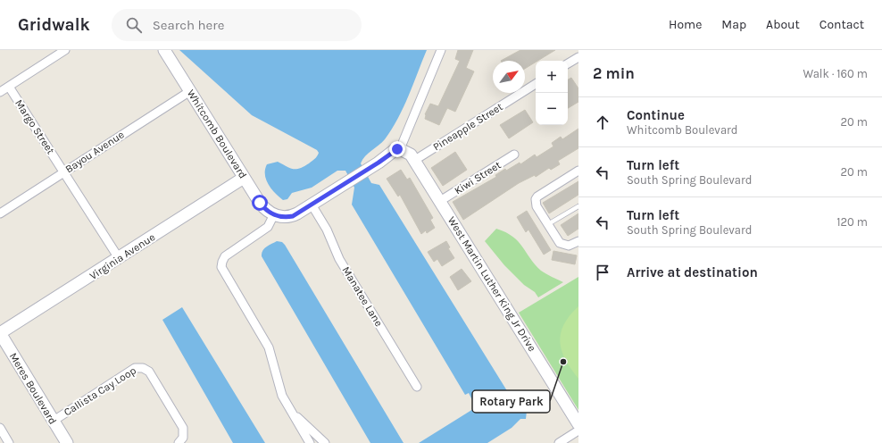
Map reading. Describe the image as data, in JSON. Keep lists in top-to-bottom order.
{
  "streets": {
    "street": [
      "Margo Street",
      "Pineapple Street",
      "Whitcomb Boulevard",
      "Bayou Avenue",
      "Kiwi Street",
      "Virginia Avenue",
      "West Martin Luther King Jr Drive",
      "Manatee Lane",
      "Meres Boulevard",
      "Callista Cay Loop"
    ]
  },
  "crossings": [
    ["Margo Street", "Bayou Avenue"],
    ["Margo Street", "Virginia Avenue"],
    ["Pineapple Street", "West Martin Luther King Jr Drive"],
    ["Whitcomb Boulevard", "Bayou Avenue"],
    ["Whitcomb Boulevard", "Virginia Avenue"],
    ["Kiwi Street", "West Martin Luther King Jr Drive"],
    ["Virginia Avenue", "Meres Boulevard"],
    ["Meres Boulevard", "Callista Cay Loop"]
  ],
  "places": ["Rotary Park"],
  "north": "top right",
  "page": {
    "header": "Gridwalk",
    "search": "Search here",
    "nav": [
      "Home",
      "Map",
      "About",
      "Contact"
    ],
    "heading": ["2 min", "Walk · 160 m"],
    "map_buttons": ["+", "−"],
    "list": [
      ["Continue", "Whitcomb Boulevard", "20 m"],
      ["Turn left", "South Spring Boulevard", "20 m"],
      ["Turn left", "South Spring Boulevard", "120 m"],
      "Arrive at destination"
    ]
  }
}
